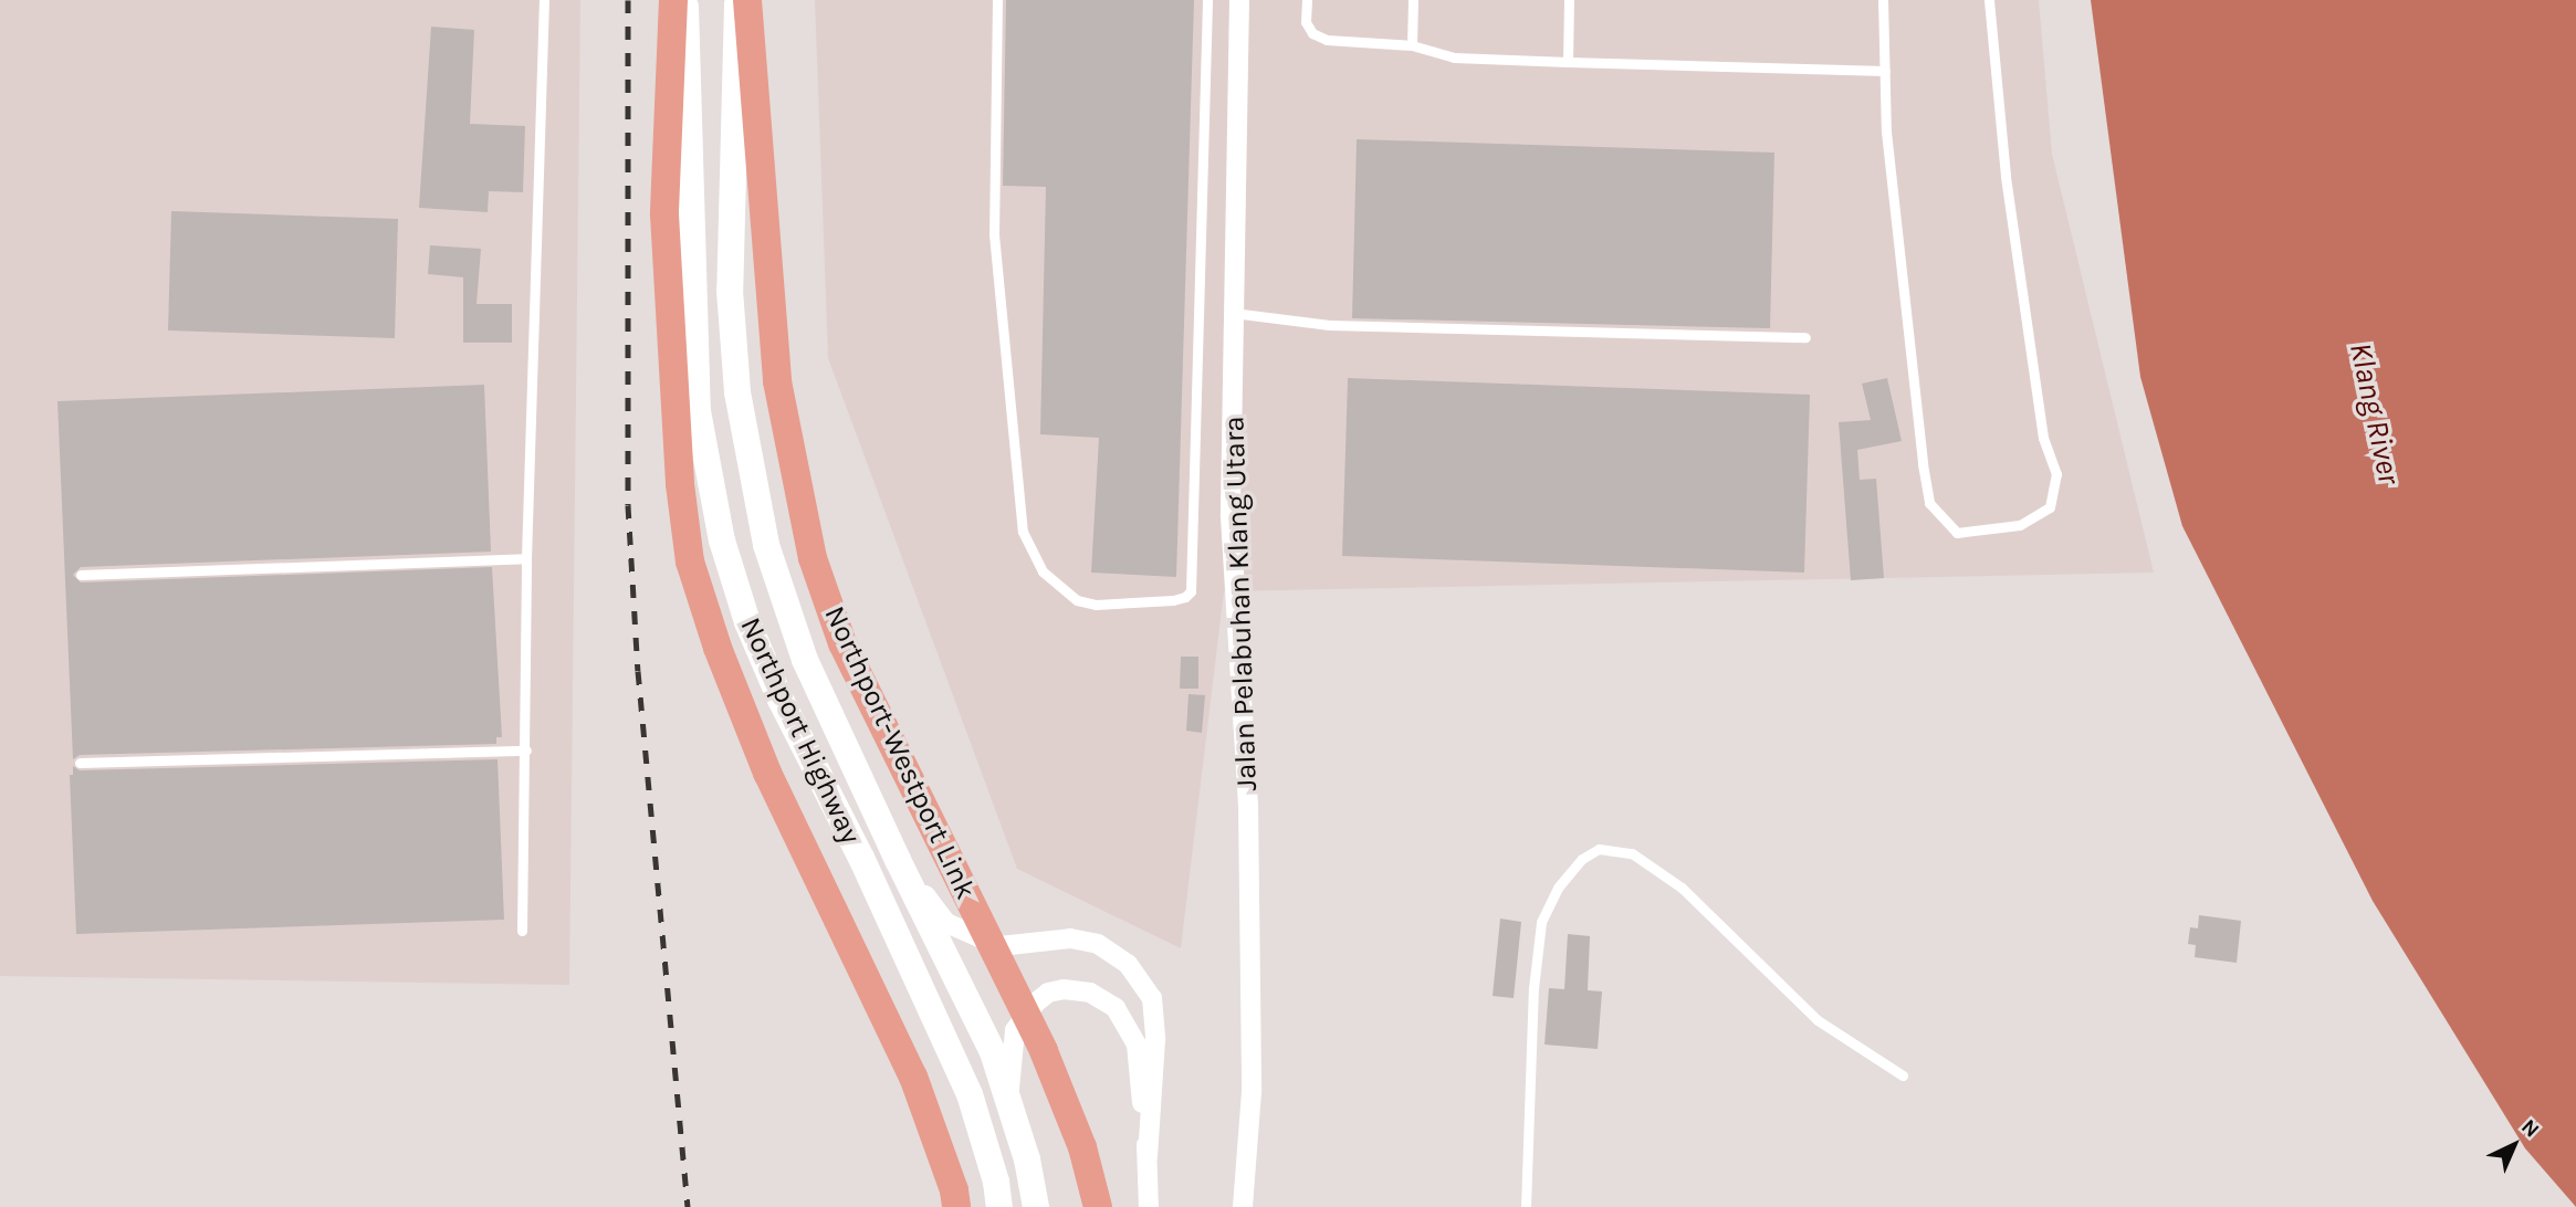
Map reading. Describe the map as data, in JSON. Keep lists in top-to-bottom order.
{
  "streets": {
    "main road": ["Northport Highway", "Northport-Westport Link"],
    "street": ["Jalan Pelabuhan Klang Utara"]
  },
  "water": ["Klang River"],
  "north": "top right"
}
